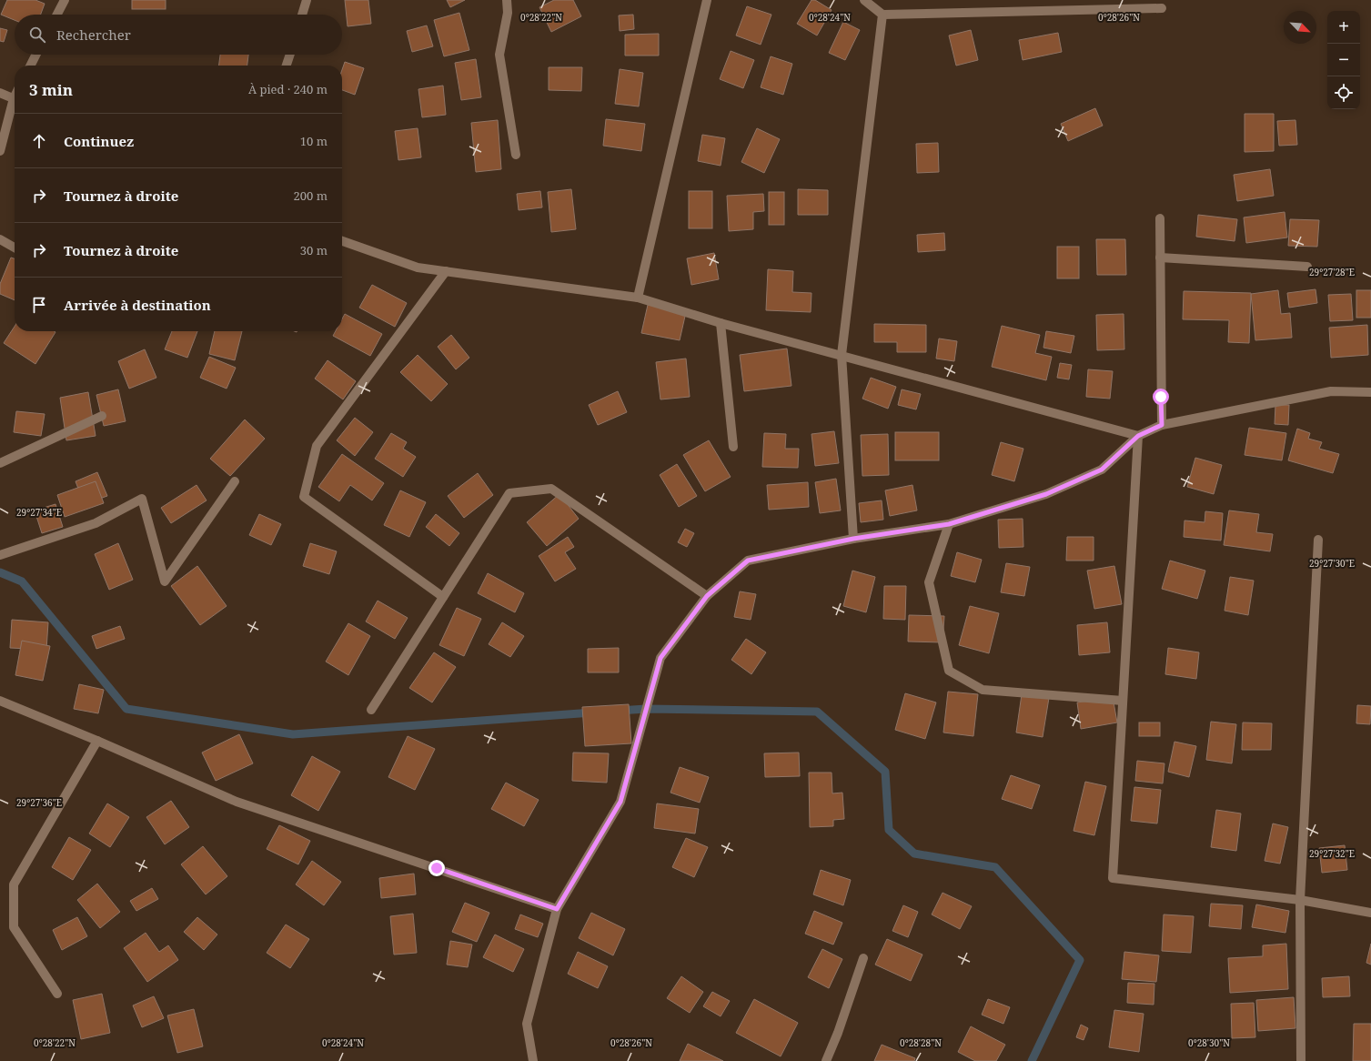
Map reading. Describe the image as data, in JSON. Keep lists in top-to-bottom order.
{
  "north": "bottom right",
  "page": {
    "map_buttons": ["+", "−"],
    "search": "Rechercher",
    "heading": ["3 min", "À pied · 240 m"],
    "list": [
      ["Continuez", "10 m"],
      ["Tournez à droite", "200 m"],
      ["Tournez à droite", "30 m"],
      "Arrivée à destination"
    ]
  },
  "coordinates": [
    "0°28'22\"N",
    "0°28'24\"N",
    "0°28'26\"N",
    "29°27'28\"E",
    "29°27'34\"E",
    "29°27'30\"E",
    "29°27'36\"E",
    "29°27'32\"E",
    "0°28'28\"N",
    "0°28'30\"N"
  ]
}
